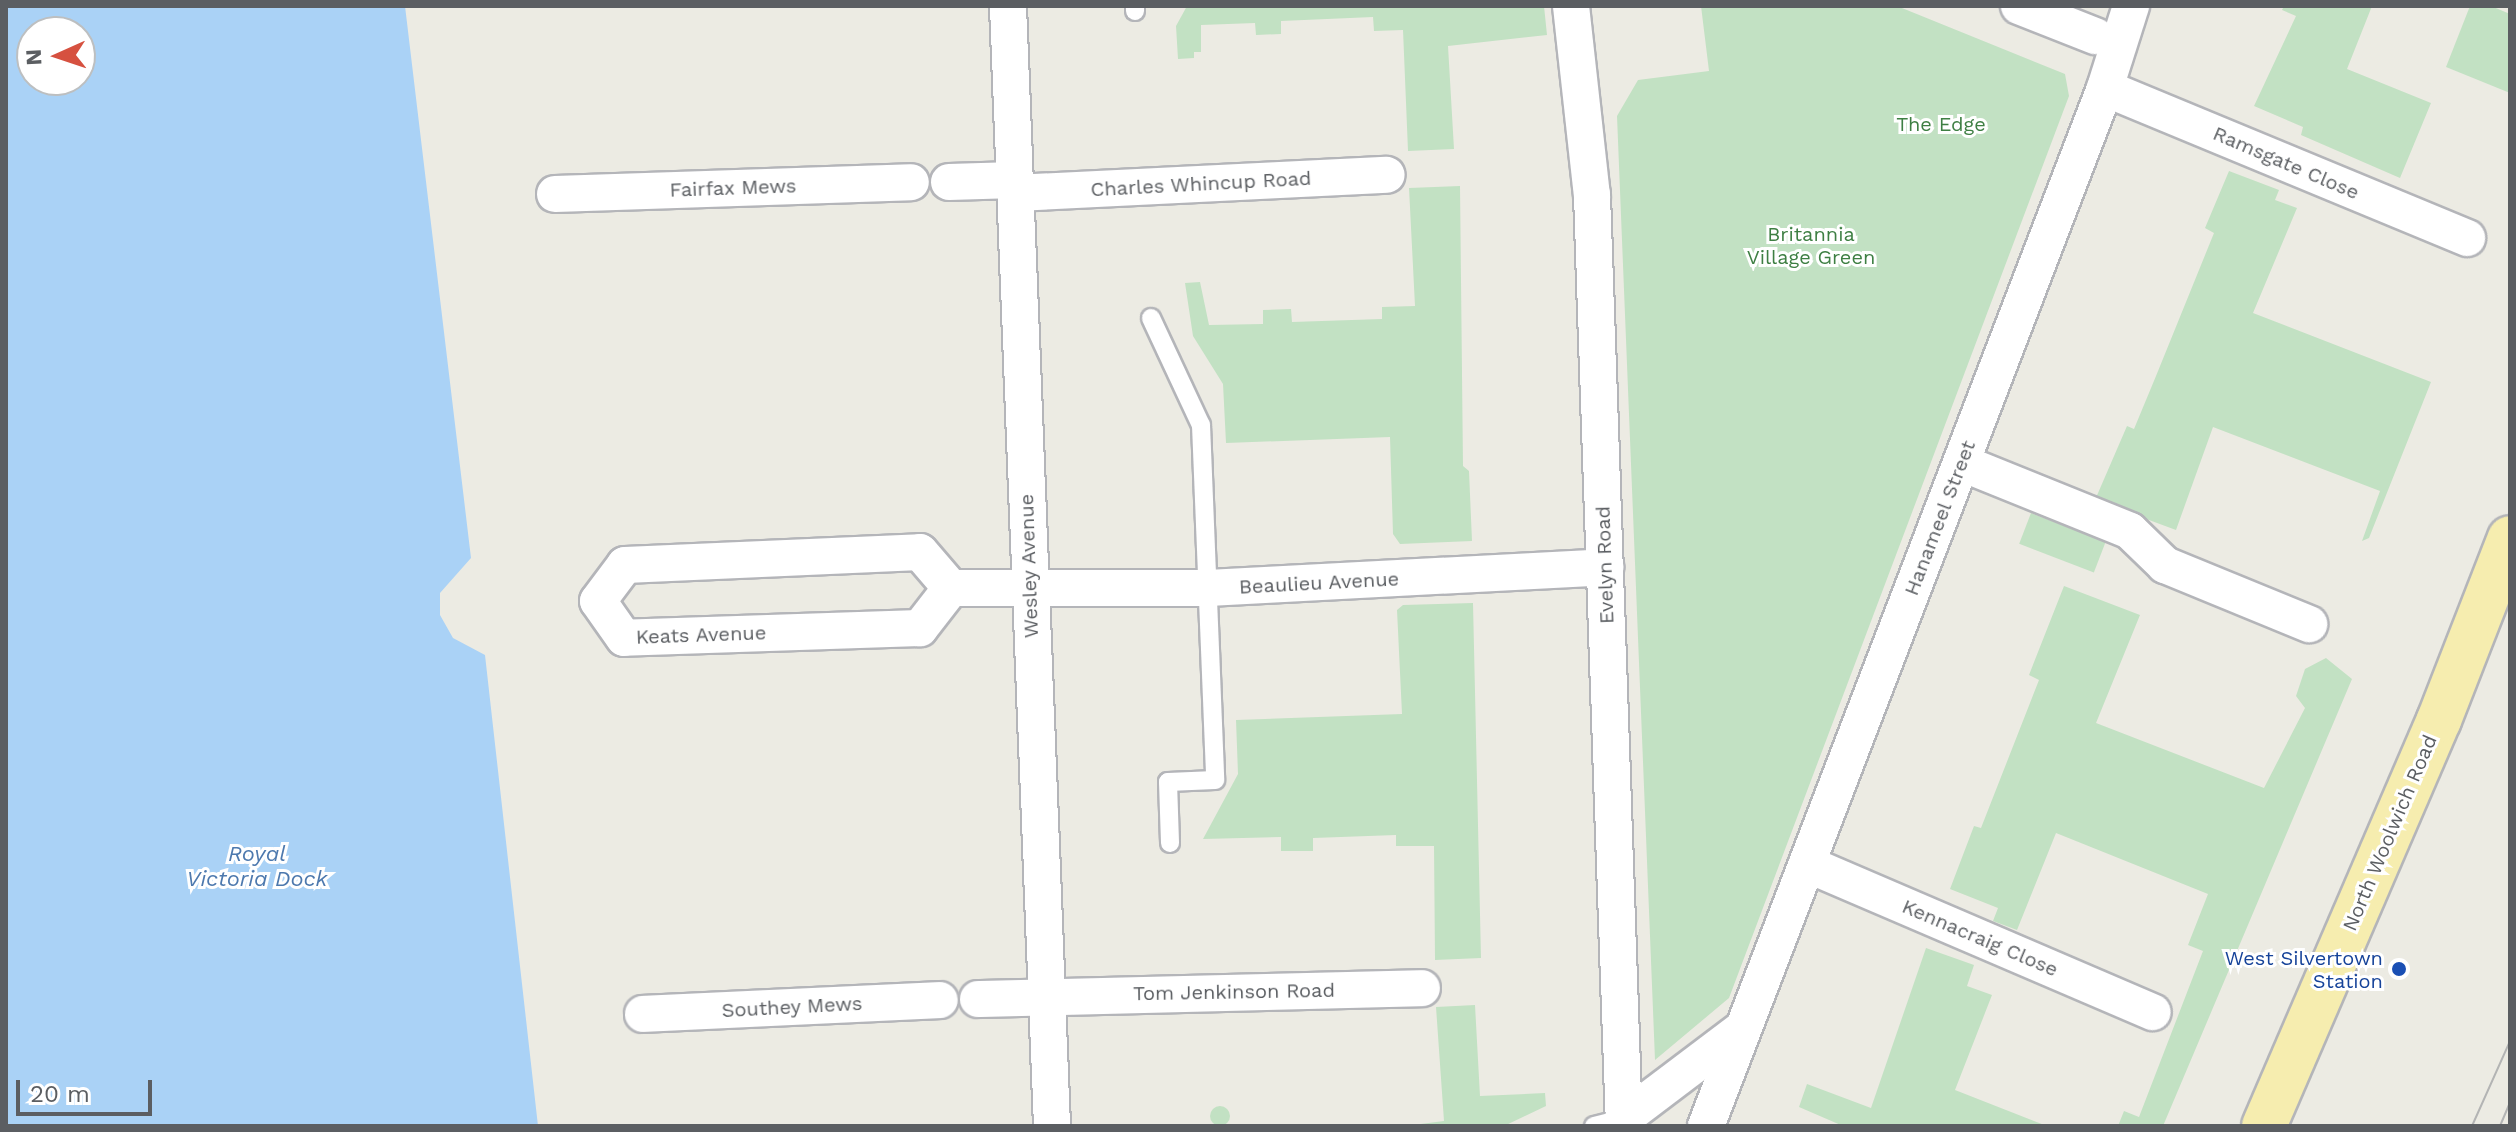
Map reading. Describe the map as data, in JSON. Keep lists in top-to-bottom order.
{
  "streets": {
    "main road": ["North Woolwich Road"],
    "street": [
      "Ramsgate Close",
      "Charles Whincup Road",
      "Fairfax Mews",
      "Hanameel Street",
      "Evelyn Road",
      "Wesley Avenue",
      "Beaulieu Avenue",
      "Keats Avenue",
      "Kennacraig Close",
      "Tom Jenkinson Road",
      "Southey Mews"
    ]
  },
  "crossings": [
    ["Ramsgate Close", "Hanameel Street"],
    ["Charles Whincup Road", "Wesley Avenue"],
    ["Hanameel Street", "Kennacraig Close"],
    ["Evelyn Road", "Beaulieu Avenue"],
    ["Wesley Avenue", "Beaulieu Avenue"],
    ["Wesley Avenue", "Tom Jenkinson Road"]
  ],
  "water": ["Royal Victoria Dock"],
  "parks": ["The Edge", "Britannia Village Green"],
  "places": ["West Silvertown Station"],
  "scale_bar": "20 m",
  "north": "left"
}
